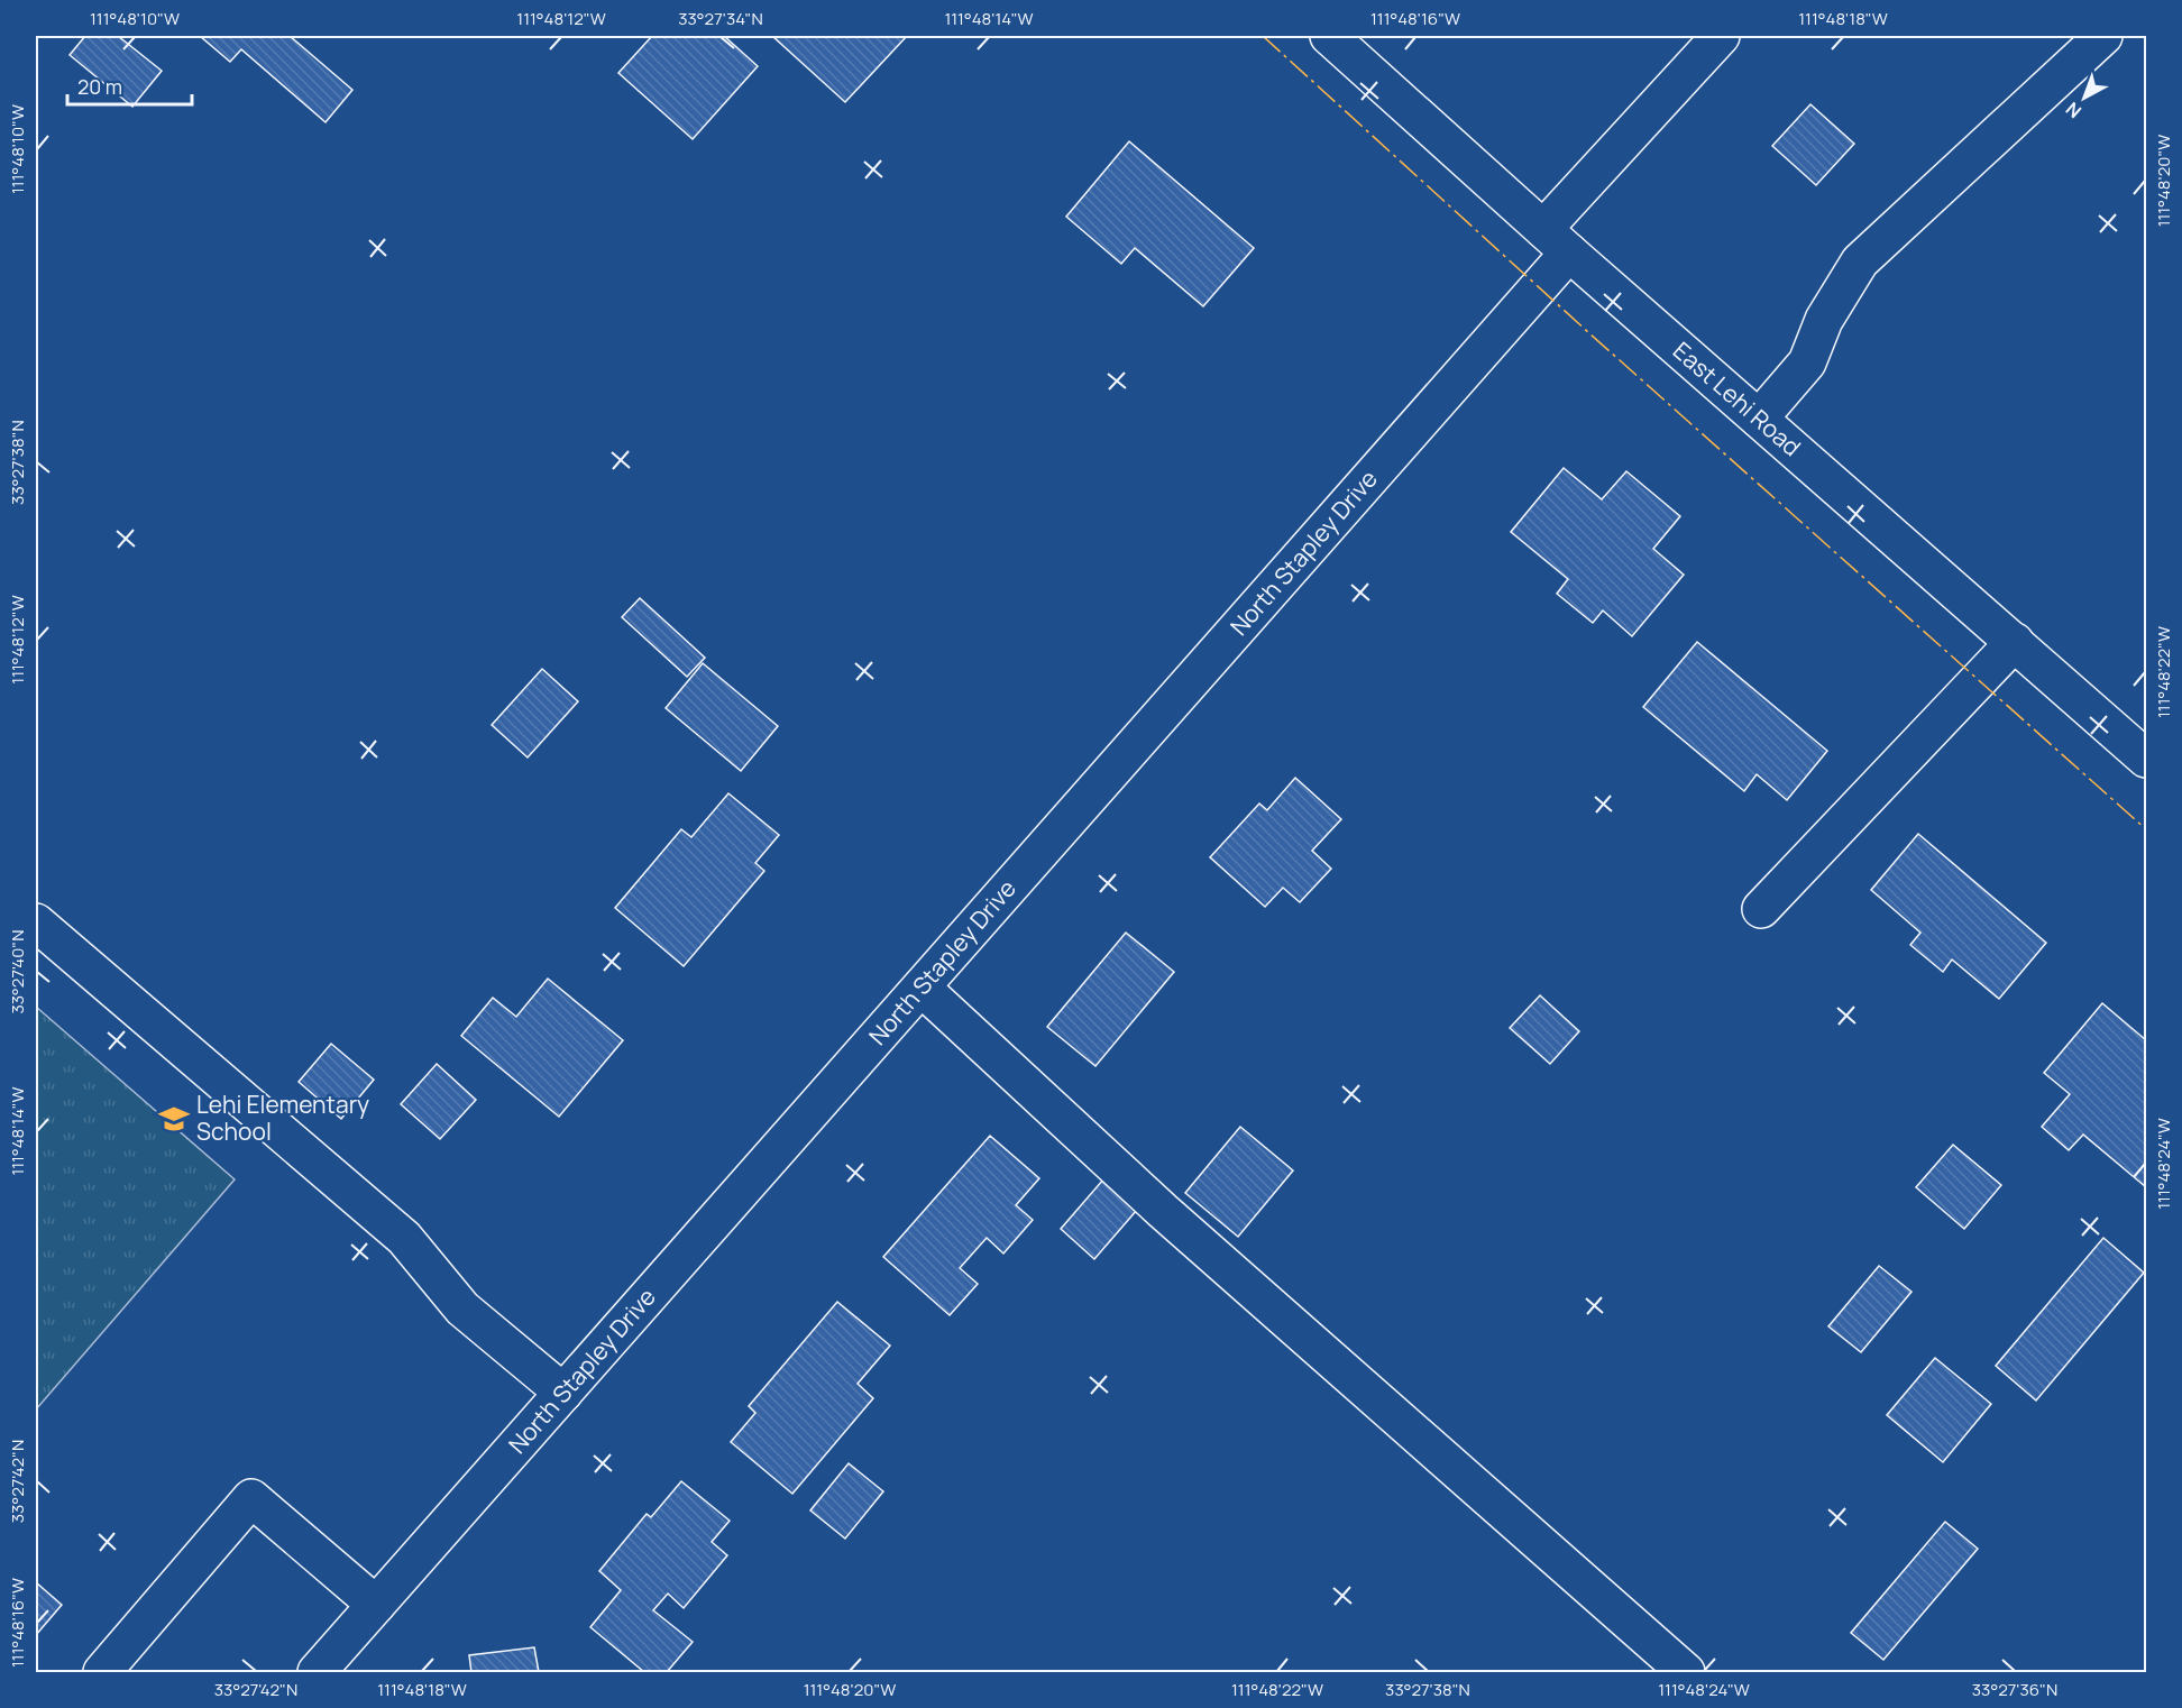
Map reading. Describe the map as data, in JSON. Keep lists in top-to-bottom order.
{
  "streets": {
    "street": ["East Lehi Road", "North Stapley Drive"]
  },
  "crossings": [
    ["East Lehi Road", "North Stapley Drive"]
  ],
  "places": {
    "school or university": ["Lehi Elementary School"]
  },
  "scale_bar": "20 m",
  "north": "bottom left",
  "coordinates": [
    "111°48'10\"W",
    "111°48'12\"W",
    "33°27'34\"N",
    "111°48'14\"W",
    "111°48'16\"W",
    "111°48'18\"W",
    "111°48'20\"W",
    "33°27'38\"N",
    "111°48'22\"W",
    "33°27'40\"N",
    "111°48'24\"W",
    "33°27'42\"N",
    "33°27'36\"N"
  ]
}
